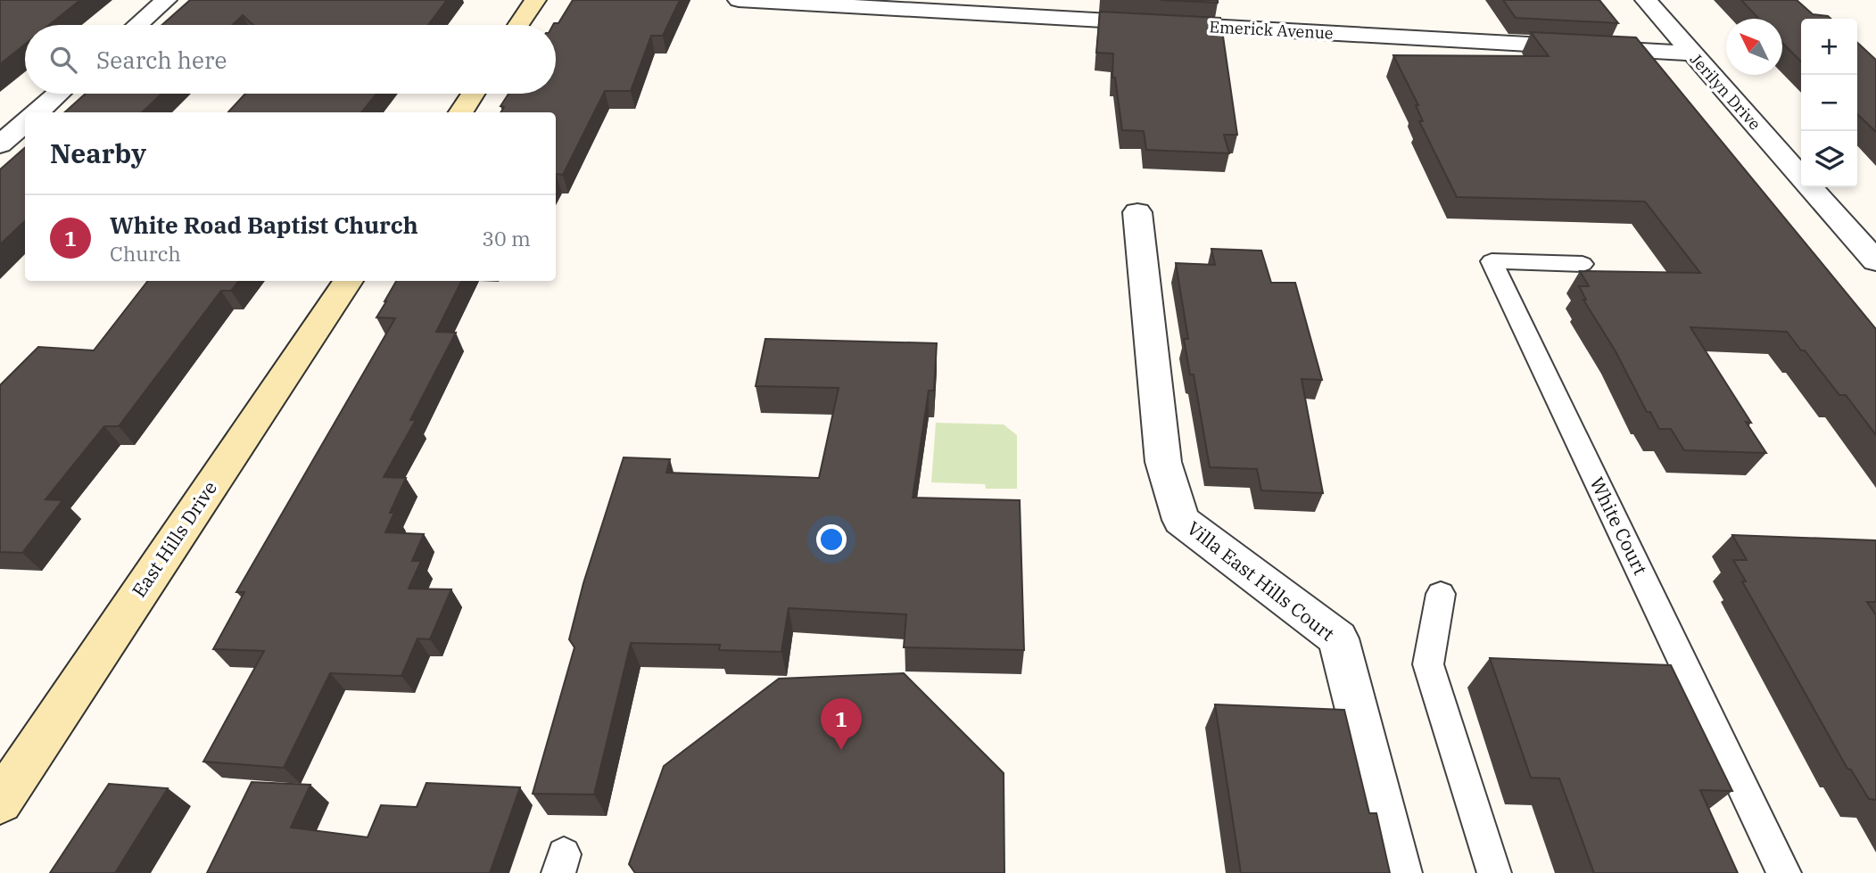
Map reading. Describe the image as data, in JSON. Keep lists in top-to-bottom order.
{
  "streets": {
    "street": [
      "Emerick Avenue",
      "Jerilyn Drive",
      "East Hills Drive",
      "Villa East Hills Court"
    ],
    "lane": ["White Court"]
  },
  "crossings": [
    ["Emerick Avenue", "Jerilyn Drive"]
  ],
  "north": "top left",
  "page": {
    "map_buttons": ["+", "−"],
    "search": "Search here",
    "heading": "Nearby",
    "list": [
      {
        "mark": "1",
        "name": "White Road Baptist Church",
        "note": "Church",
        "value": "30 m"
      }
    ],
    "pins": "1"
  }
}
